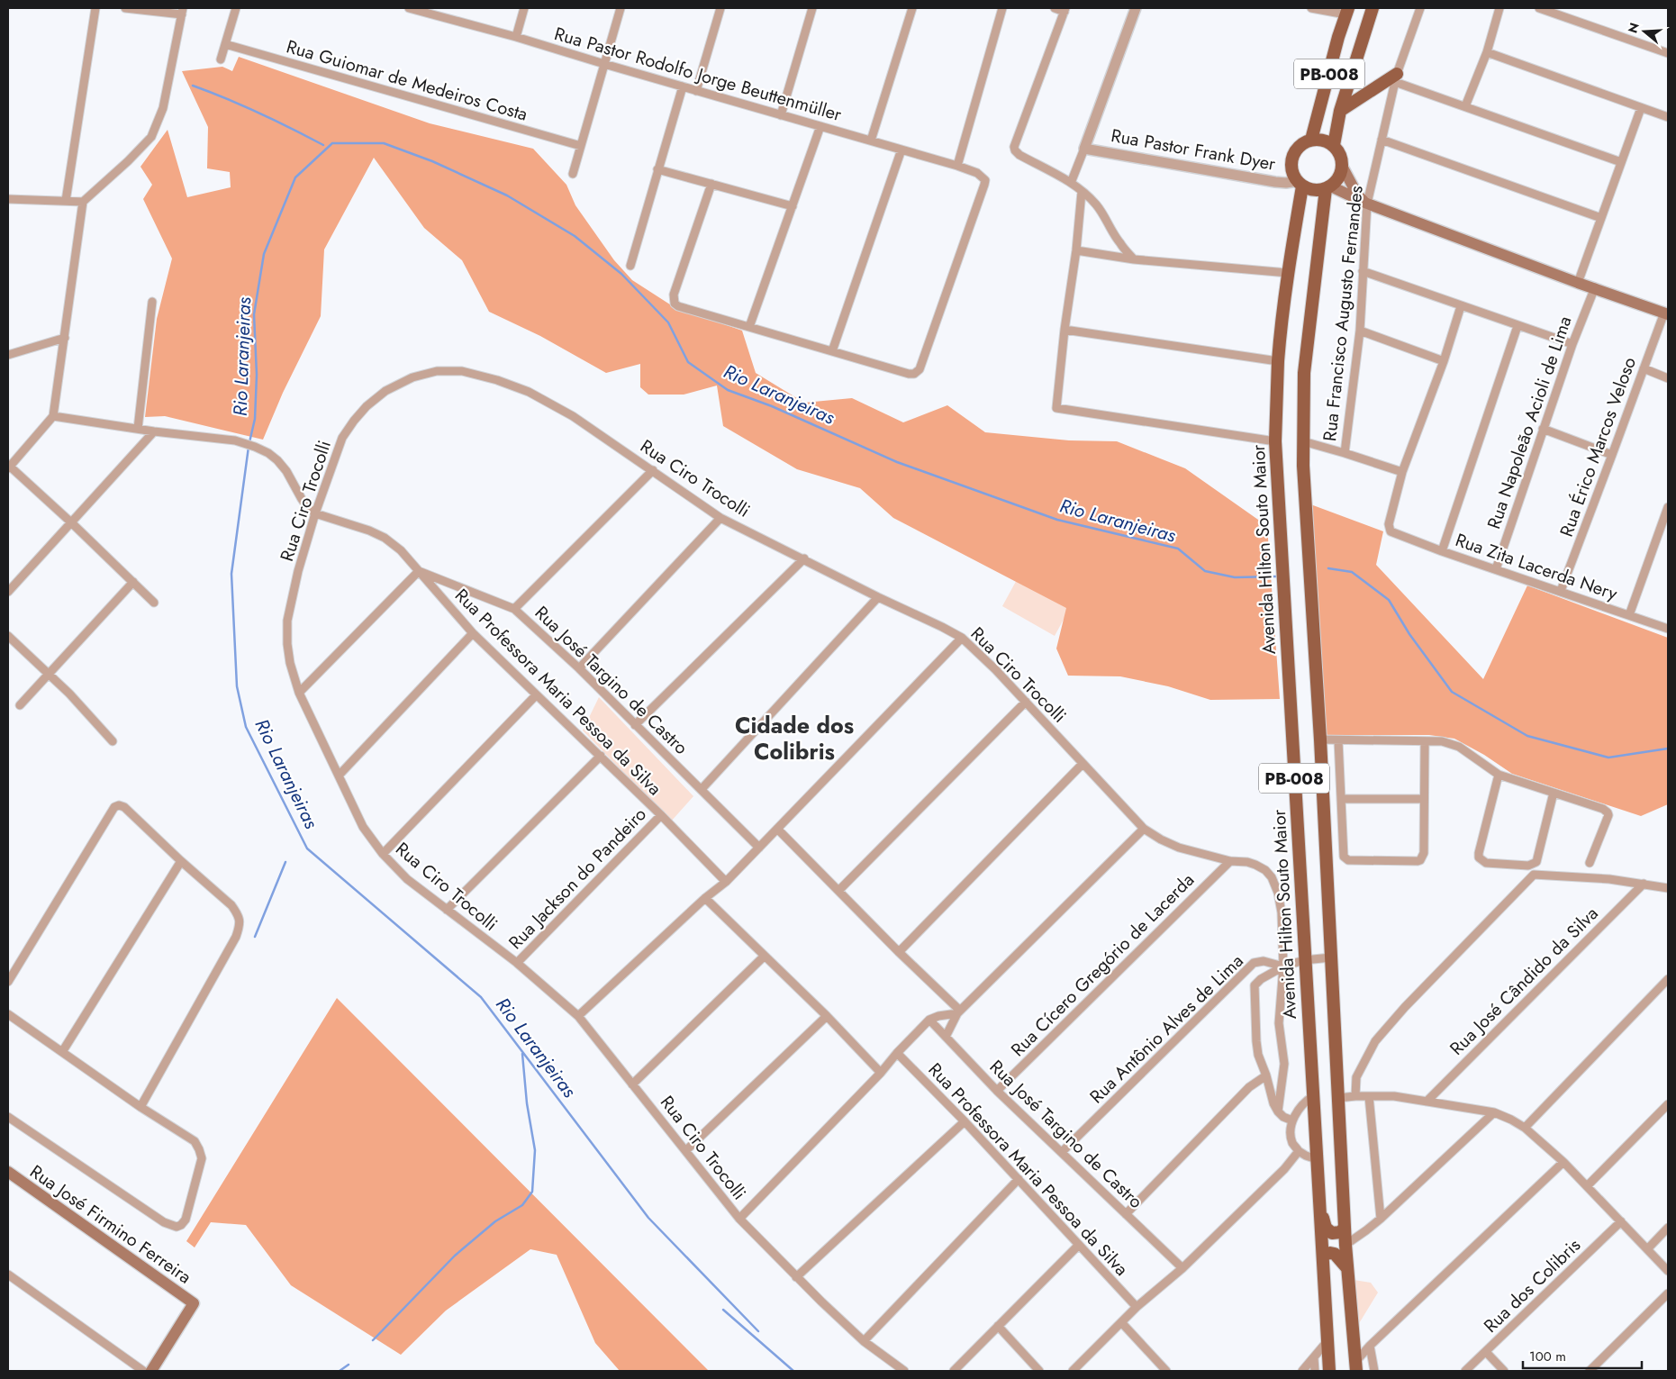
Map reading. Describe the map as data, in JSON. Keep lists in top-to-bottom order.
{
  "streets": {
    "main road": ["PB-008", "Avenida Hilton Souto Maior", "Rua José Firmino Ferreira"],
    "street": [
      "Rua Pastor Rodolfo Jorge Beuttenmüller",
      "Rua Guiomar de Medeiros Costa",
      "Rua Pastor Frank Dyer",
      "Rua Francisco Augusto Fernandes",
      "Rua Napoleão Acioli de Lima",
      "Rua Érico Marcos Veloso",
      "Rua Ciro Trocolli",
      "Rua Zita Lacerda Nery",
      "Rua José Targino de Castro",
      "Rua Professora Maria Pessoa da Silva",
      "Rua Jackson do Pandeiro",
      "Rua Cícero Gregório de Lacerda",
      "Rua José Cândido da Silva",
      "Rua Antônio Alves de Lima",
      "Rua dos Colibris"
    ]
  },
  "crossings": [
    ["PB-008", "Rua Pastor Frank Dyer"],
    ["PB-008", "Avenida Hilton Souto Maior"],
    ["PB-008", "Rua Antônio Alves de Lima"],
    ["Rua Pastor Frank Dyer", "Avenida Hilton Souto Maior"],
    ["Rua Francisco Augusto Fernandes", "Rua Zita Lacerda Nery"],
    ["Rua Napoleão Acioli de Lima", "Rua Zita Lacerda Nery"],
    ["Rua Érico Marcos Veloso", "Rua Zita Lacerda Nery"],
    ["Rua Ciro Trocolli", "Rua Professora Maria Pessoa da Silva"],
    ["Rua Ciro Trocolli", "Rua Jackson do Pandeiro"],
    ["Rua Ciro Trocolli", "Rua Cícero Gregório de Lacerda"],
    ["Rua Ciro Trocolli", "Rua Antônio Alves de Lima"],
    ["Avenida Hilton Souto Maior", "Rua Antônio Alves de Lima"],
    ["Rua José Targino de Castro", "Rua Professora Maria Pessoa da Silva"],
    ["Rua José Targino de Castro", "Rua Cícero Gregório de Lacerda"],
    ["Rua José Targino de Castro", "Rua Antônio Alves de Lima"],
    ["Rua Professora Maria Pessoa da Silva", "Rua Jackson do Pandeiro"]
  ],
  "districts": ["Cidade dos Colibris"],
  "water": ["Rio Laranjeiras"],
  "scale_bar": "100 m",
  "north": "left"
}
